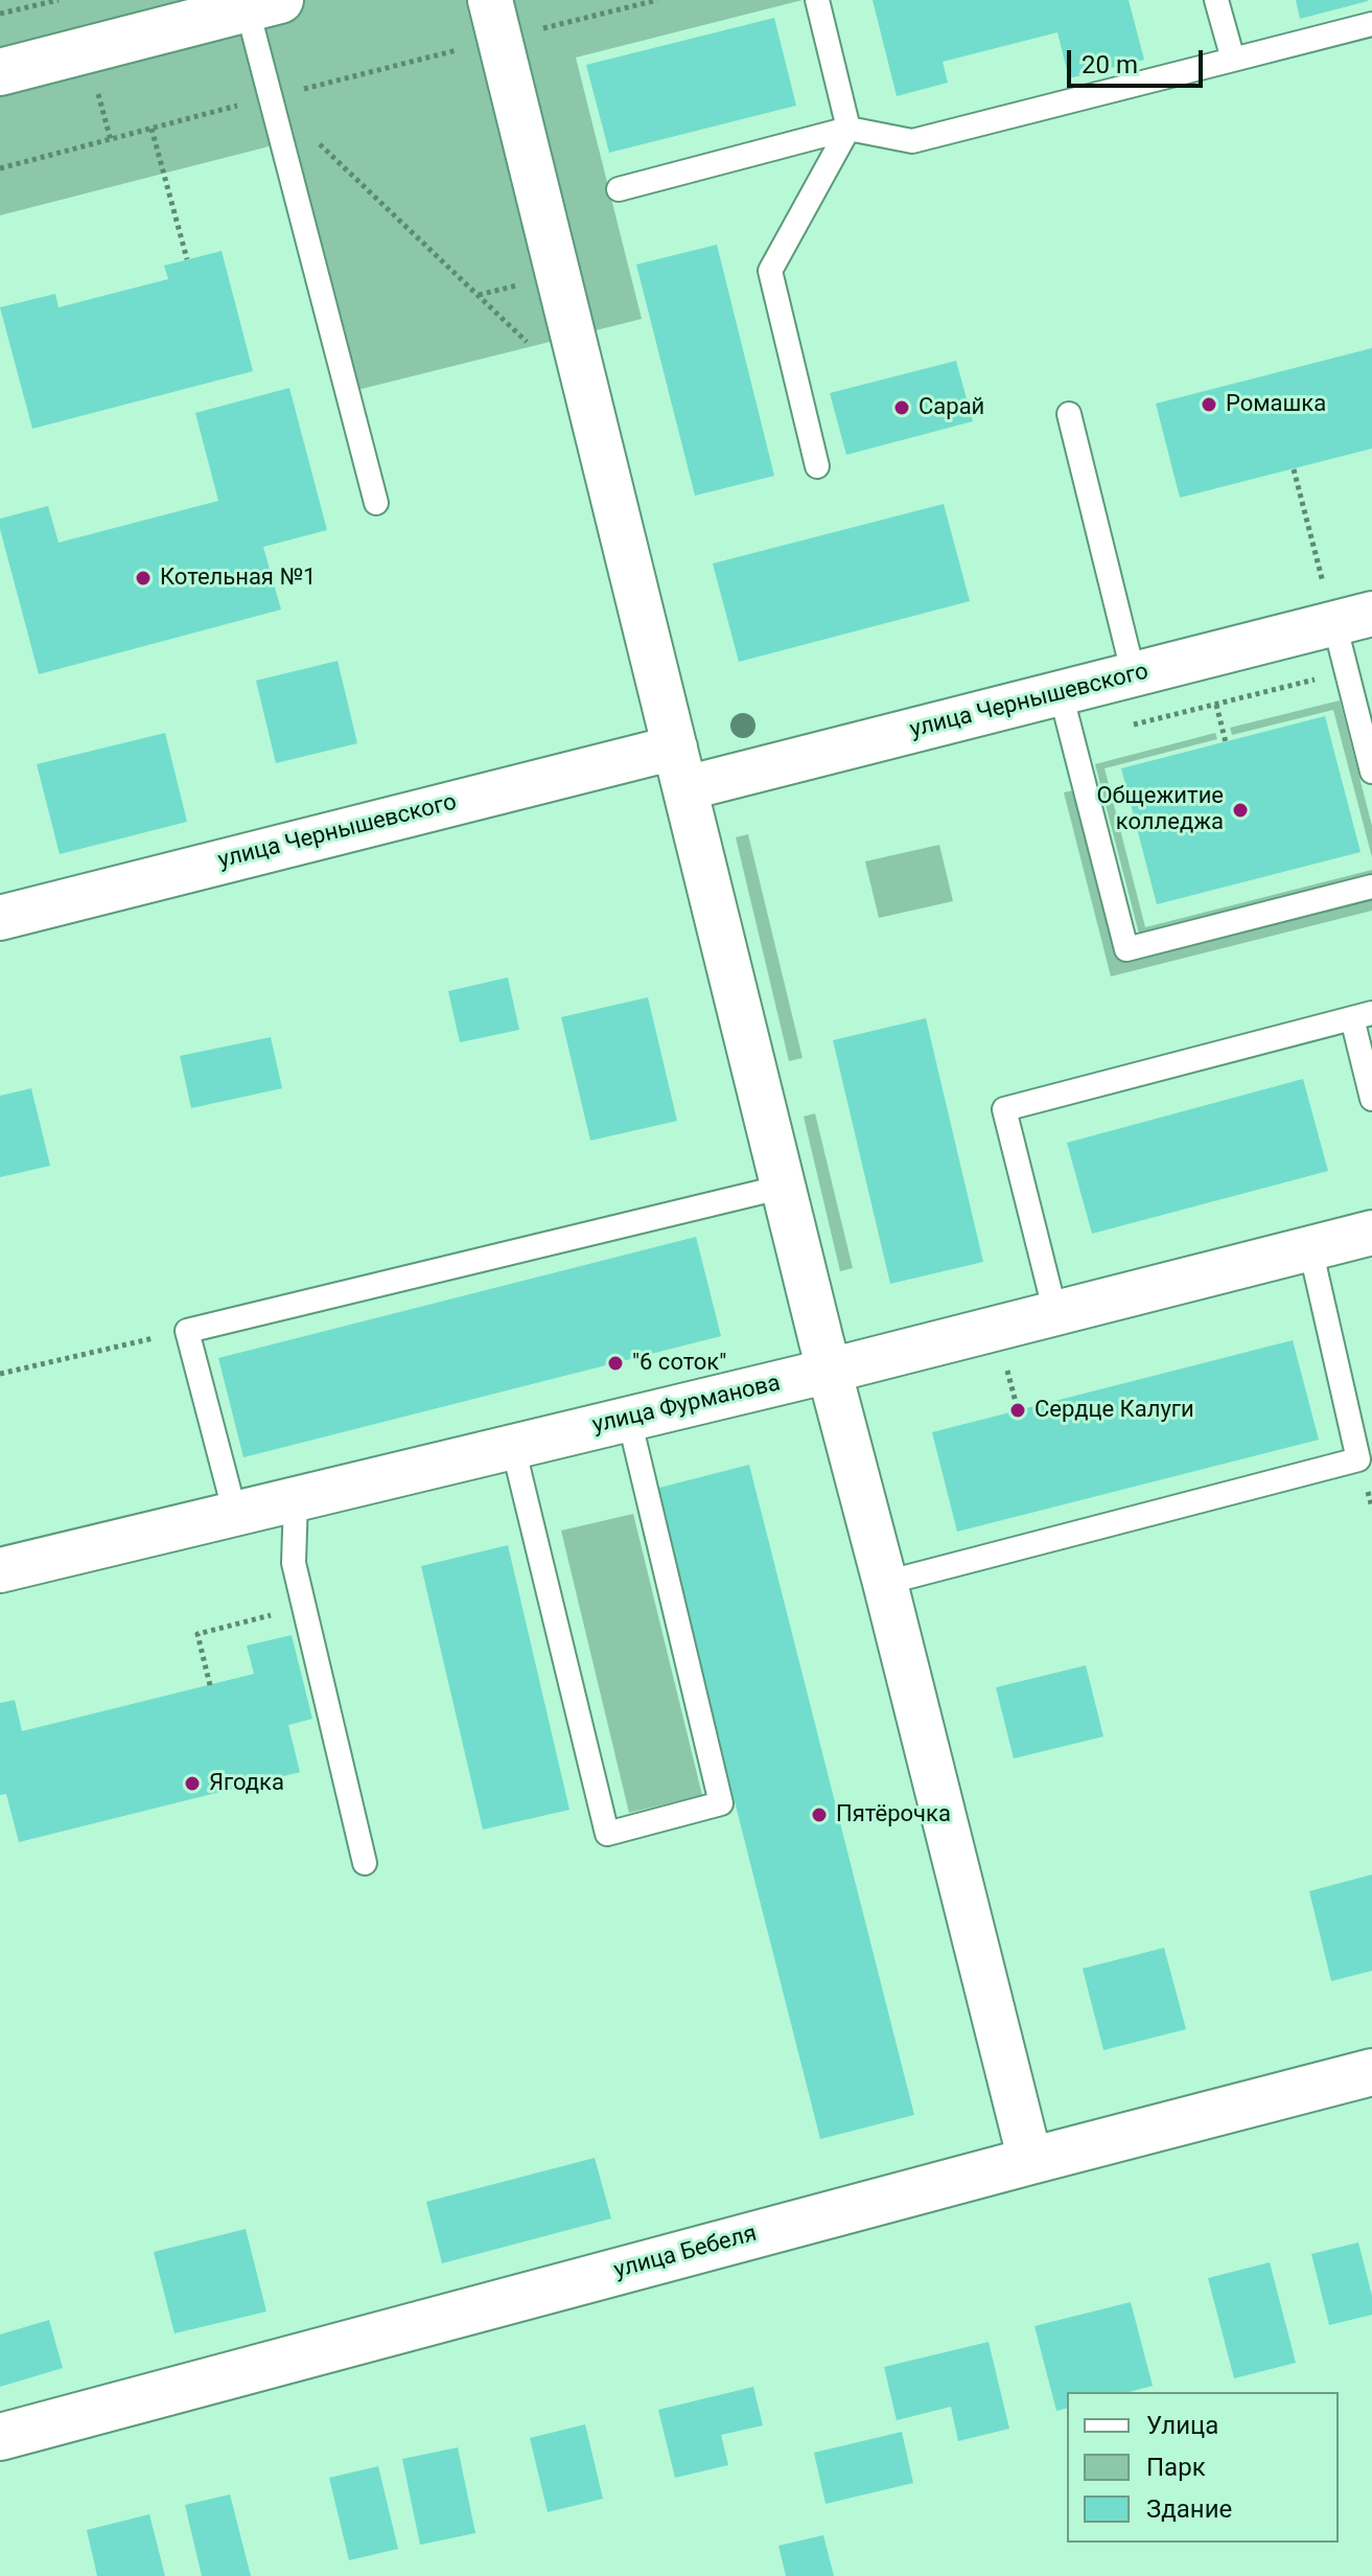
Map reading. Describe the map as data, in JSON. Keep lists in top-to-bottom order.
{
  "streets": {
    "street": ["улица Чернышевского", "улица Фурманова", "улица Бебеля"]
  },
  "places": [
    "Ромашка",
    "Сарай",
    "Котельная №1",
    "Общежитие колледжа",
    "\"6 соток\"",
    "Сердце Калуги",
    "Ягодка",
    "Пятёрочка"
  ],
  "legend": ["Улица", "Парк", "Здание"],
  "scale_bar": "20 m"
}
